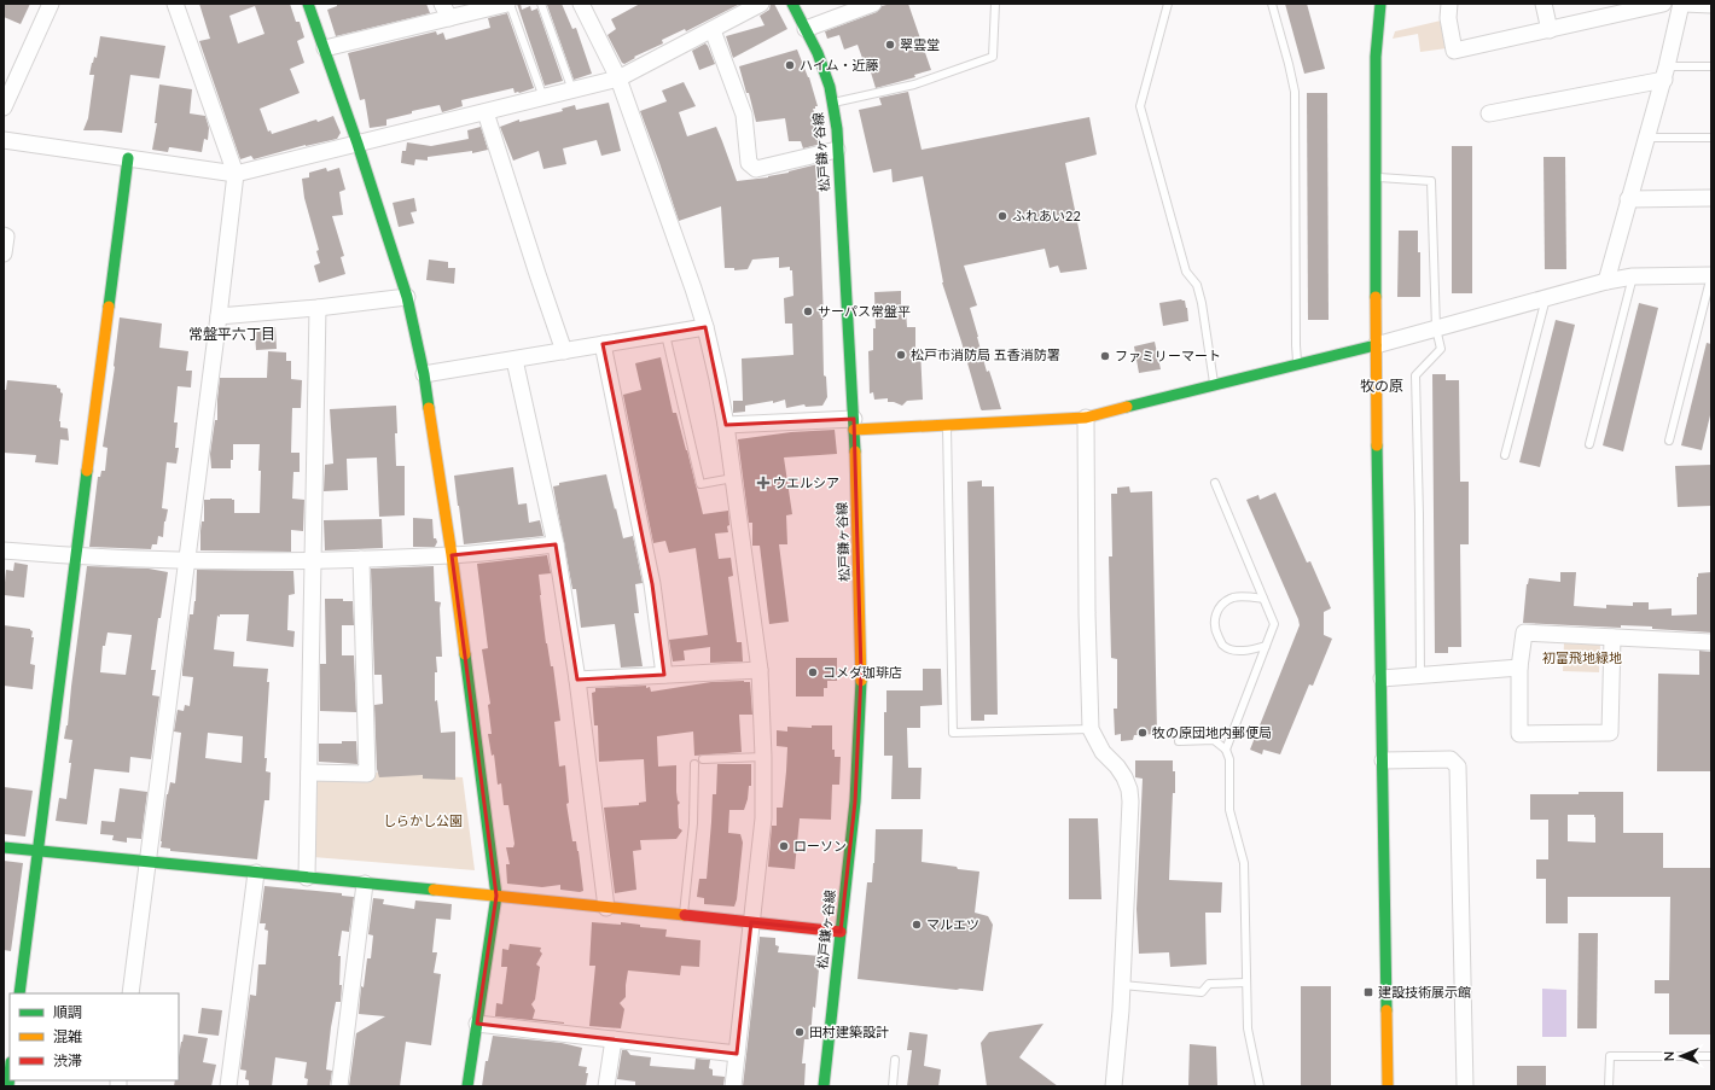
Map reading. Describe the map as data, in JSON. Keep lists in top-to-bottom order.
{
  "streets": {
    "street": ["松戸鎌ヶ谷線"]
  },
  "districts": ["常盤平六丁目", "牧の原"],
  "parks": ["初富飛地緑地", "しらかし公園"],
  "places": {
    "other": [
      "翠雲堂",
      "ハイム・近藤",
      "ふれあい22",
      "サーパス常盤平",
      "松戸市消防局 五香消防署",
      "ファミリーマート",
      "コメダ珈琲店",
      "牧の原団地内郵便局",
      "ローソン",
      "マルエツ",
      "田村建築設計"
    ],
    "health": ["ウエルシア"],
    "transit": ["建設技術展示館"]
  },
  "legend": ["順調", "混雑", "渋滞"],
  "north": "left"
}
